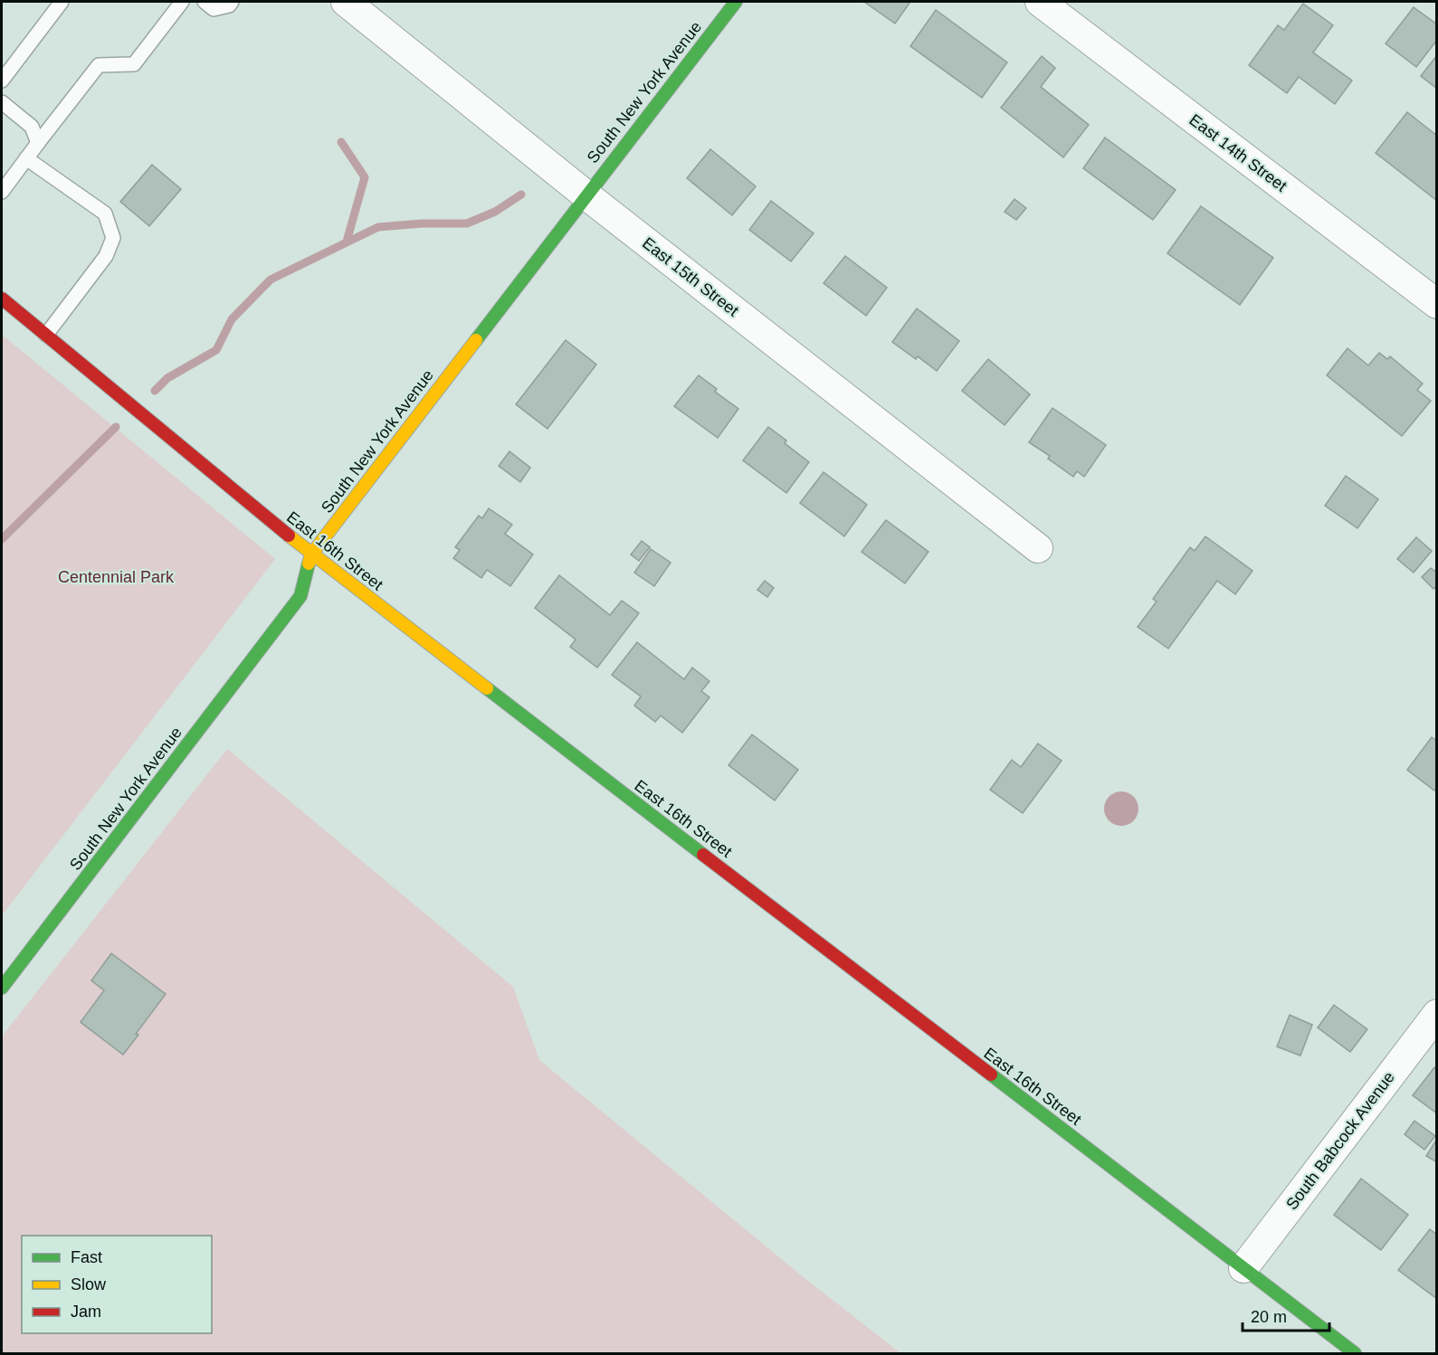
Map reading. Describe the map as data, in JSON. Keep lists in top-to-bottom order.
{
  "streets": {
    "street": [
      "South New York Avenue",
      "East 14th Street",
      "East 15th Street",
      "East 16th Street",
      "South Babcock Avenue"
    ]
  },
  "crossings": [
    ["South New York Avenue", "East 15th Street"],
    ["South New York Avenue", "East 16th Street"],
    ["East 16th Street", "South Babcock Avenue"]
  ],
  "parks": ["Centennial Park"],
  "legend": ["Fast", "Slow", "Jam"],
  "scale_bar": "20 m"
}
